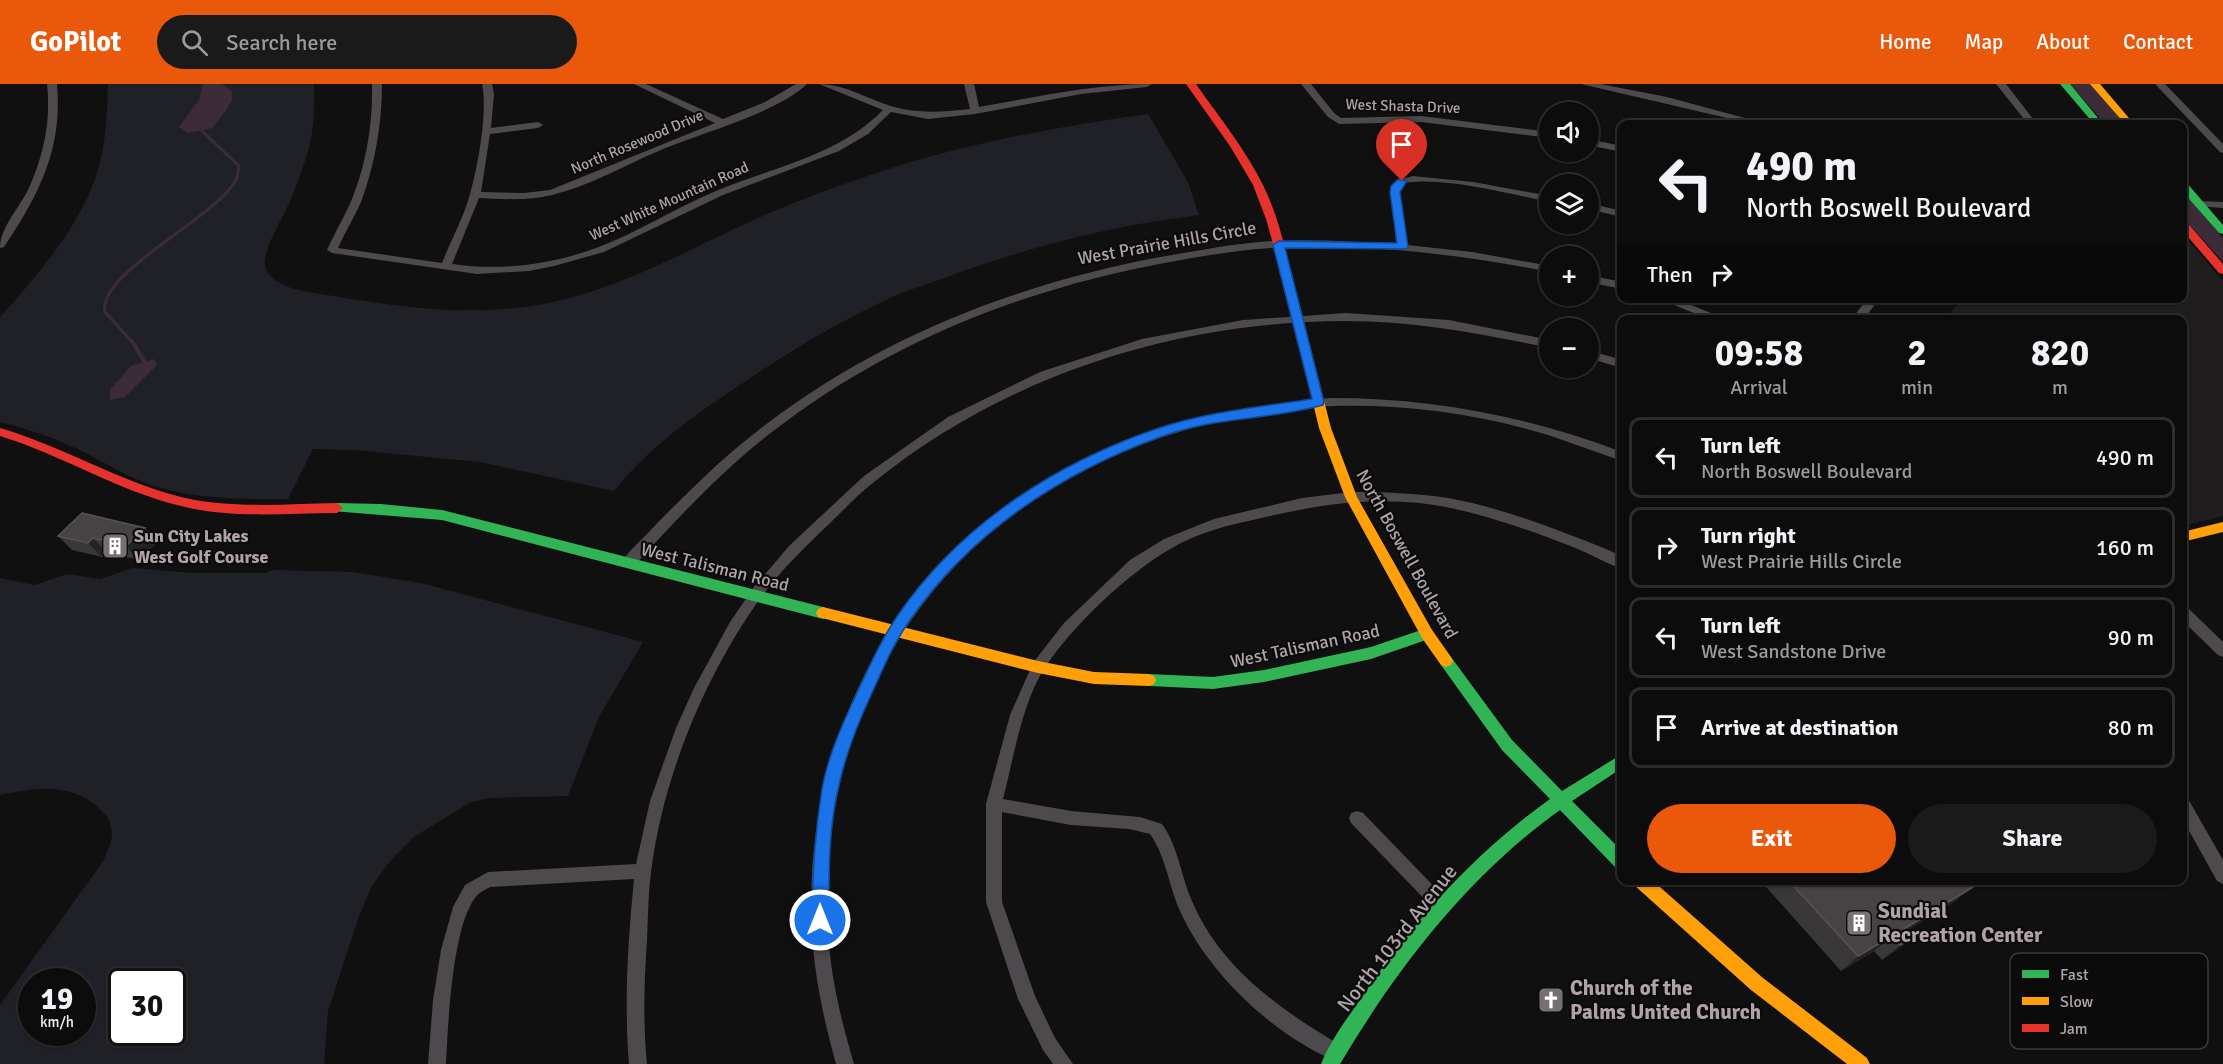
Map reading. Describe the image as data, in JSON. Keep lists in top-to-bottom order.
{
  "streets": {
    "street": [
      "West Shasta Drive",
      "North Rosewood Drive",
      "West White Mountain Road",
      "West Prairie Hills Circle",
      "North Boswell Boulevard",
      "West Talisman Road",
      "North 103rd Avenue"
    ]
  },
  "crossings": [
    ["West Prairie Hills Circle", "North Boswell Boulevard"],
    ["West Prairie Hills Circle", "West Talisman Road"],
    ["North Boswell Boulevard", "West Talisman Road"],
    ["North Boswell Boulevard", "North 103rd Avenue"]
  ],
  "places": {
    "building": ["Sun City Lakes West Golf Course", "Sundial Recreation Center"],
    "church": ["Church of the Palms United Church"]
  },
  "legend": ["Fast", "Slow", "Jam"],
  "page": {
    "header": "GoPilot",
    "search": "Search here",
    "nav": [
      "Home",
      "Map",
      "About",
      "Contact"
    ],
    "map_buttons": ["+", "−"],
    "turn": ["490 m", "North Boswell Boulevard"],
    "then": "Then",
    "eta": [
      "09:58",
      "Arrival",
      "2",
      "min",
      "820",
      "m"
    ],
    "list": [
      {
        "name": "Turn left",
        "note": "North Boswell Boulevard",
        "value": "490 m"
      },
      {
        "name": "Turn right",
        "note": "West Prairie Hills Circle",
        "value": "160 m"
      },
      {
        "name": "Turn left",
        "note": "West Sandstone Drive",
        "value": "90 m"
      },
      {
        "name": "Arrive at destination",
        "value": "80 m"
      }
    ],
    "buttons": ["Exit", "Share"],
    "speed": "19 km/h",
    "limit": "30"
  }
}
